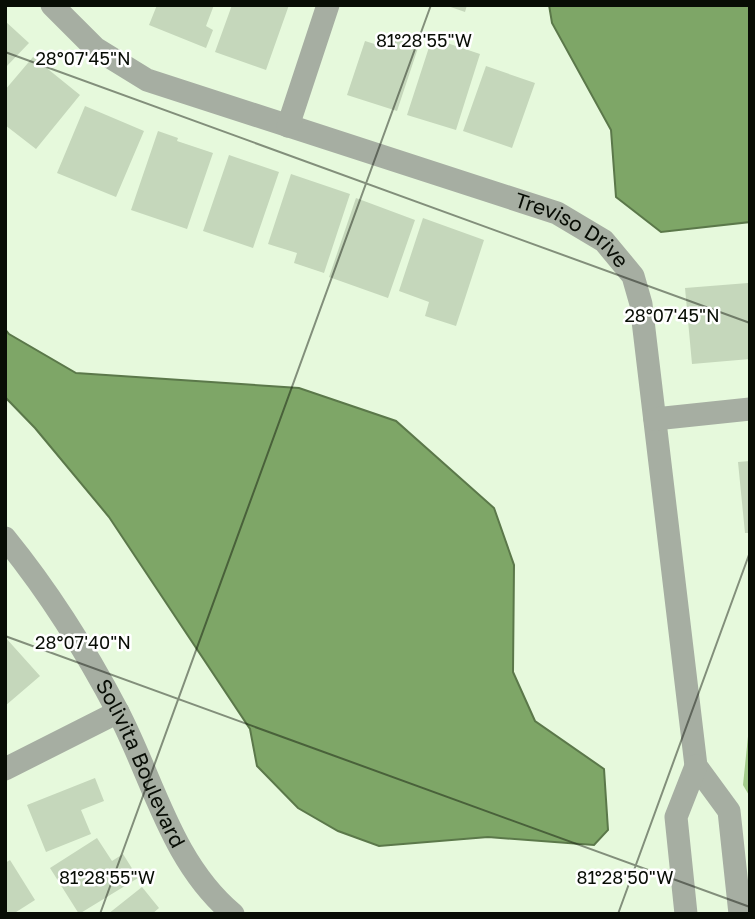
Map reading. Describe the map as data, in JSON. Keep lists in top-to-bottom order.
{
  "streets": {
    "street": ["Treviso Drive", "Solivita Boulevard"]
  },
  "coordinates": [
    "81°28'55\"W",
    "28°07'45\"N",
    "28°07'40\"N",
    "81°28'50\"W"
  ]
}
